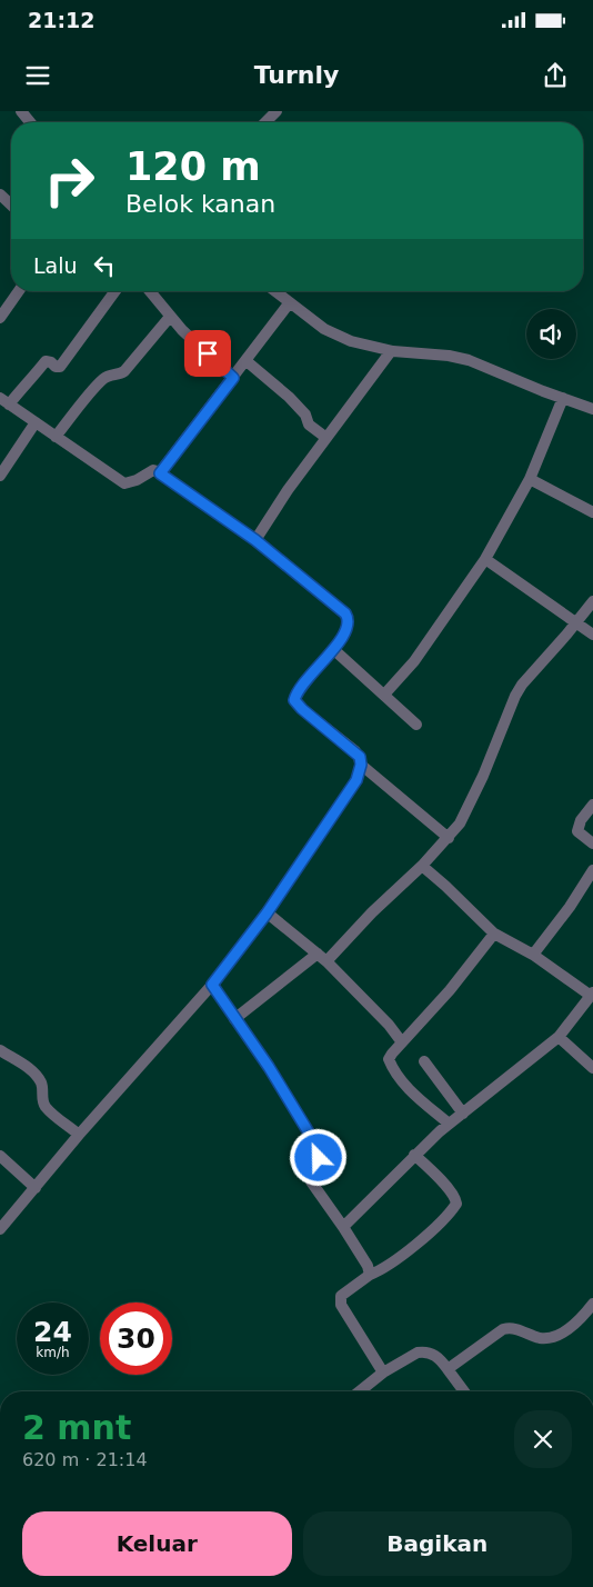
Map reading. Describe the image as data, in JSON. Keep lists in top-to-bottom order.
{
  "page": {
    "status": "21:12",
    "header": "Turnly",
    "turn": ["120 m", "Belok kanan"],
    "then": "Lalu",
    "speed": "24 km/h",
    "limit": "30",
    "heading": ["2 mnt", "620 m · 21:14"],
    "buttons": ["Keluar", "Bagikan"]
  }
}
